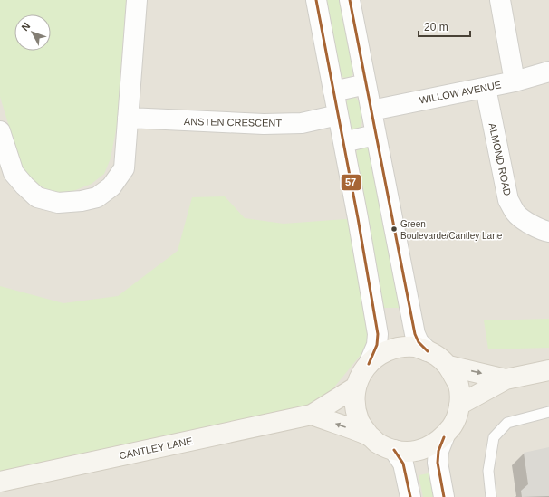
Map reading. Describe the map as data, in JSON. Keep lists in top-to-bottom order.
{
  "streets": {
    "main road": ["CANTLEY LANE"],
    "street": ["WILLOW AVENUE", "ANSTEN CRESCENT", "ALMOND ROAD"]
  },
  "crossings": [
    ["WILLOW AVENUE", "ALMOND ROAD"]
  ],
  "places": ["Green Boulevarde/Cantley Lane"],
  "lines": ["transit line 57"],
  "scale_bar": "20 m",
  "north": "top left"
}
